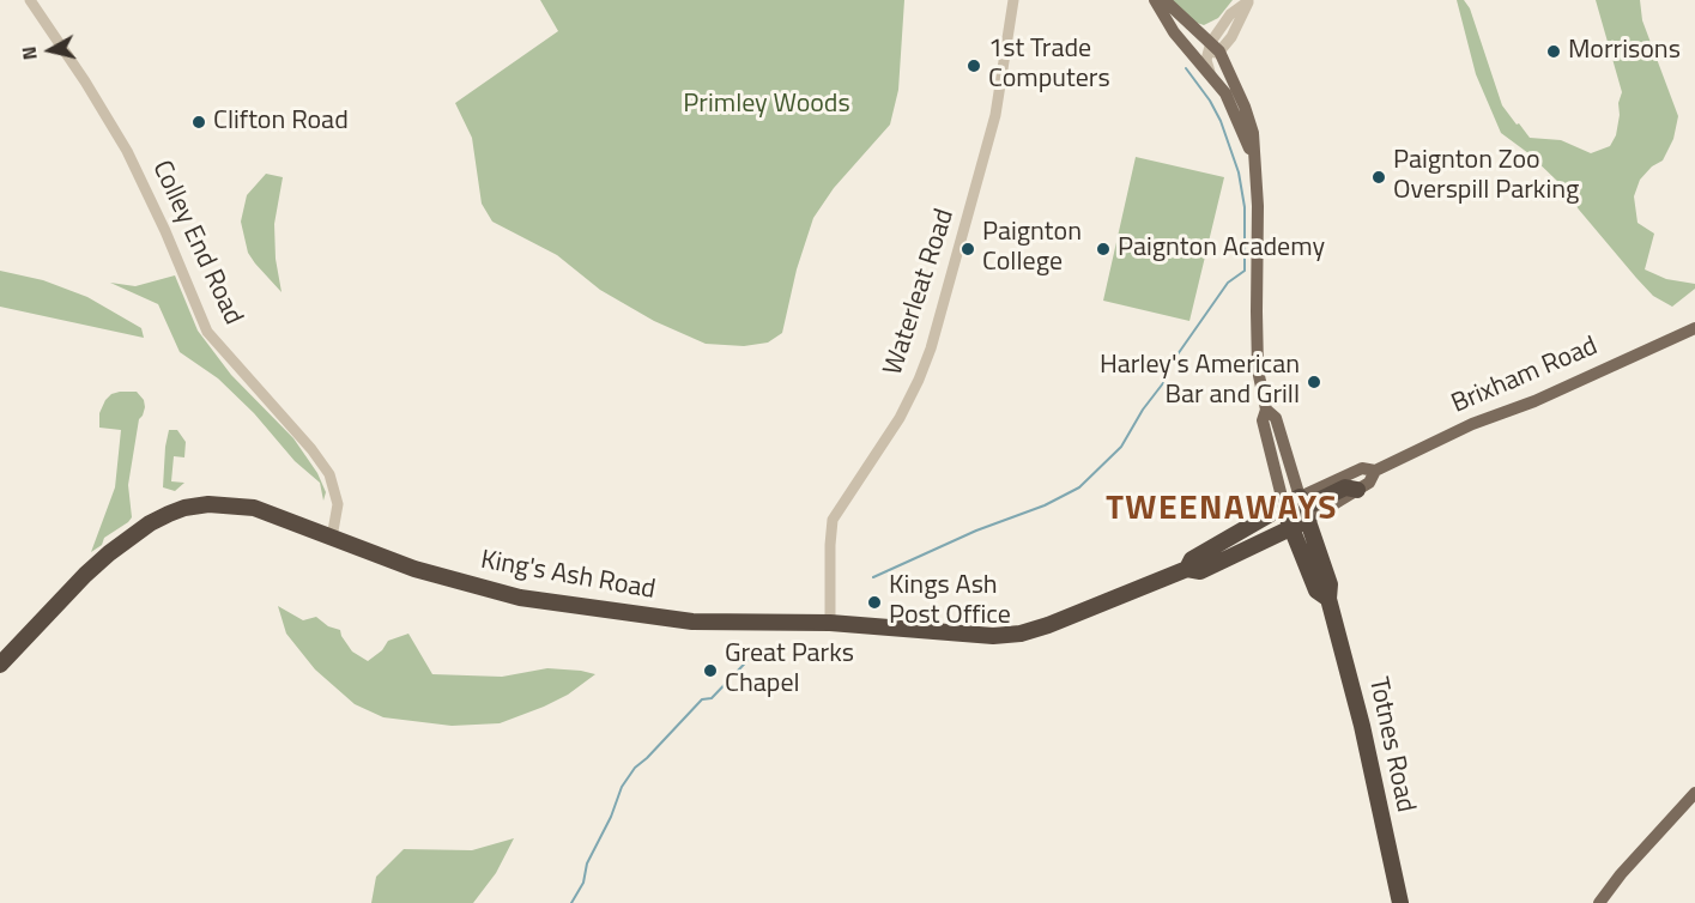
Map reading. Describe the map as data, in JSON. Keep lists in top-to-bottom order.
{
  "streets": {
    "highway": ["King's Ash Road", "Totnes Road"],
    "main road": ["Brixham Road"],
    "street": ["Colley End Road", "Waterleat Road"]
  },
  "crossings": [
    ["Colley End Road", "King's Ash Road"],
    ["Waterleat Road", "King's Ash Road"],
    ["Brixham Road", "King's Ash Road"],
    ["Brixham Road", "Totnes Road"],
    ["King's Ash Road", "Totnes Road"]
  ],
  "districts": ["TWEENAWAYS"],
  "parks": ["Primley Woods"],
  "places": [
    "Morrisons",
    "1st Trade Computers",
    "Clifton Road",
    "Paignton Zoo Overspill Parking",
    "Paignton College",
    "Paignton Academy",
    "Harley's American Bar and Grill",
    "Kings Ash Post Office",
    "Great Parks Chapel"
  ],
  "north": "left"
}
